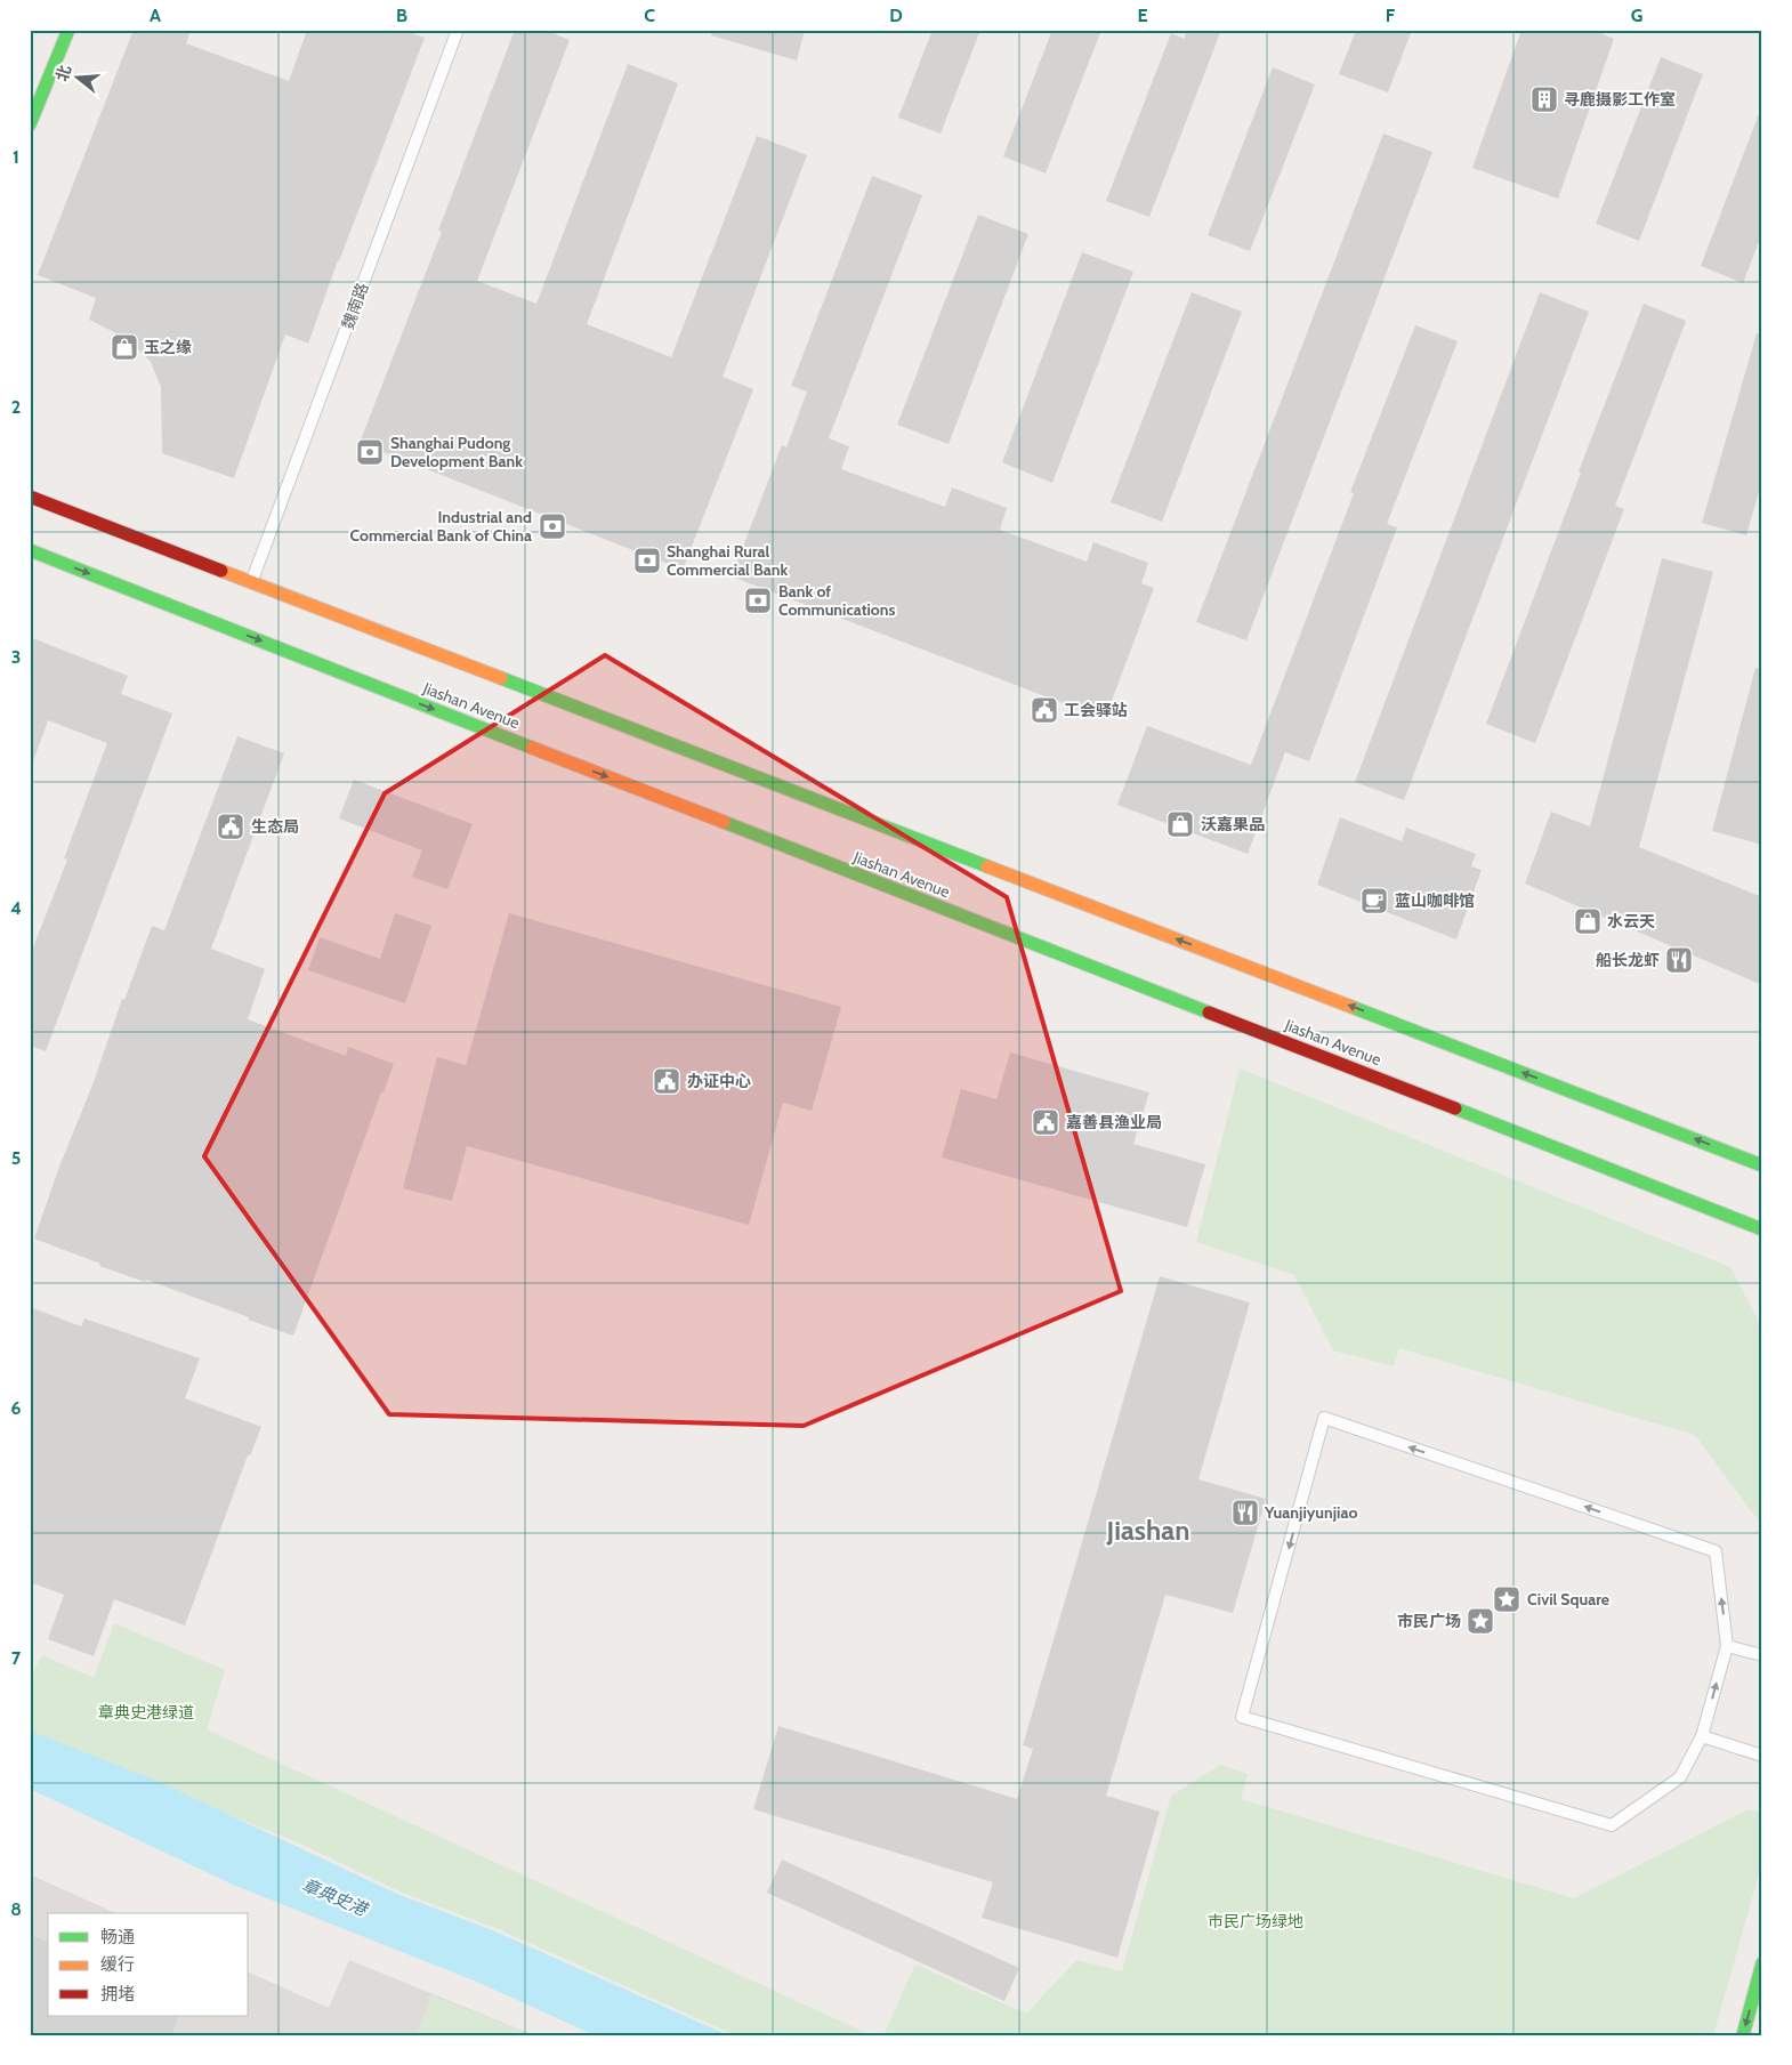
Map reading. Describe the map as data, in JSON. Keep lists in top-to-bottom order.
{
  "streets": {
    "main road": ["Jiashan Avenue"],
    "lane": ["魏南路"]
  },
  "districts": ["Jiashan"],
  "water": ["章典史港"],
  "parks": ["章典史港绿道", "市民广场绿地"],
  "places": {
    "building": ["寻鹿摄影工作室"],
    "shop": ["玉之缘", "沃嘉果品", "水云天"],
    "bank": [
      "Shanghai Pudong Development Bank",
      "Industrial and Commercial Bank of China",
      "Shanghai Rural Commercial Bank",
      "Bank of Communications"
    ],
    "public building": [
      "工会驿站",
      "生态局",
      "办证中心",
      "嘉善县渔业局"
    ],
    "cafe": ["蓝山咖啡馆"],
    "restaurant": ["船长龙虾", "Yuanjiyunjiao"],
    "place": ["Civil Square", "市民广场"]
  },
  "legend": ["畅通", "缓行", "拥堵"],
  "north": "left",
  "grid": {
    "columns": [
      "A",
      "B",
      "C",
      "D",
      "E",
      "F",
      "G"
    ],
    "rows": [
      "1",
      "2",
      "3",
      "4",
      "5",
      "6",
      "7",
      "8"
    ]
  }
}
